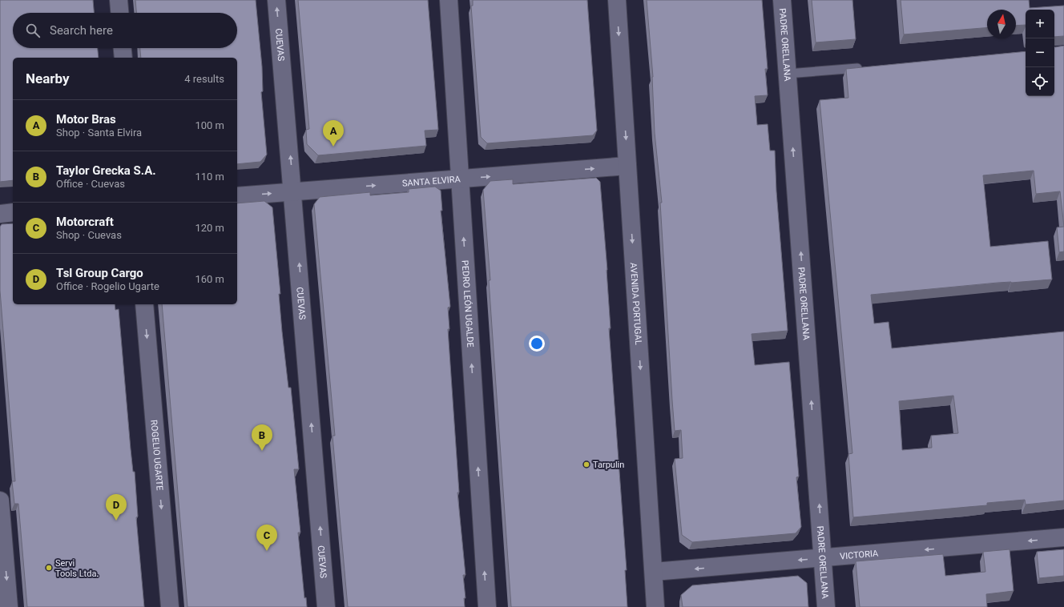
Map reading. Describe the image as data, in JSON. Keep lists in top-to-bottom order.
{
  "streets": {
    "street": [
      "CUEVAS",
      "PADRE ORELLANA",
      "SANTA ELVIRA",
      "PEDRO LEÓN UGALDE",
      "AVENIDA PORTUGAL",
      "ROGELIO UGARTE",
      "VICTORIA"
    ]
  },
  "crossings": [
    ["CUEVAS", "SANTA ELVIRA"],
    ["PADRE ORELLANA", "VICTORIA"],
    ["SANTA ELVIRA", "PEDRO LEÓN UGALDE"],
    ["SANTA ELVIRA", "AVENIDA PORTUGAL"],
    ["AVENIDA PORTUGAL", "VICTORIA"]
  ],
  "one_way": [
    "CUEVAS",
    "PADRE ORELLANA",
    "SANTA ELVIRA",
    "PEDRO LEÓN UGALDE",
    "AVENIDA PORTUGAL",
    "ROGELIO UGARTE",
    "VICTORIA"
  ],
  "places": ["Tarpulin", "Servi Tools Ltda."],
  "north": "top",
  "page": {
    "map_buttons": ["+", "−"],
    "search": "Search here",
    "heading": ["Nearby", "4 results"],
    "list": [
      {
        "mark": "A",
        "name": "Motor Bras",
        "note": "Shop · Santa Elvira",
        "value": "100 m"
      },
      {
        "mark": "B",
        "name": "Taylor Grecka S.A.",
        "note": "Office · Cuevas",
        "value": "110 m"
      },
      {
        "mark": "C",
        "name": "Motorcraft",
        "note": "Shop · Cuevas",
        "value": "120 m"
      },
      {
        "mark": "D",
        "name": "Tsl Group Cargo",
        "note": "Office · Rogelio Ugarte",
        "value": "160 m"
      }
    ],
    "pins": [
      "A",
      "B",
      "D",
      "C"
    ]
  }
}
